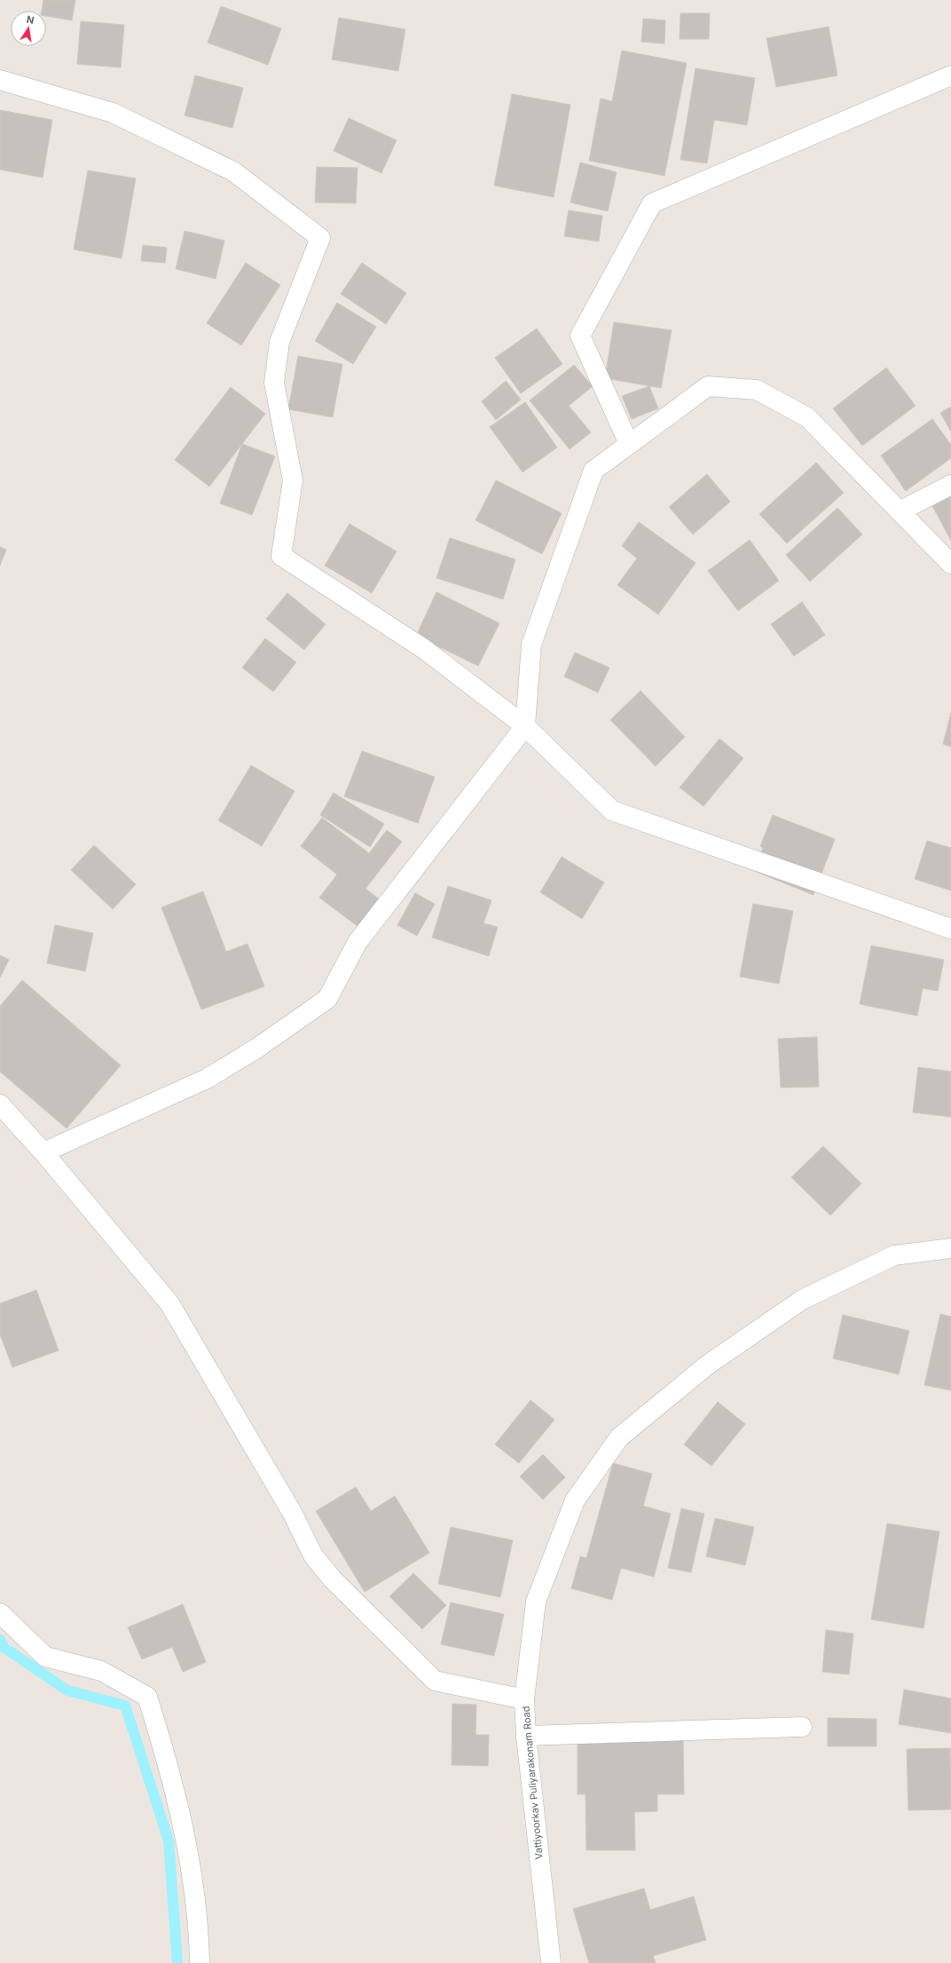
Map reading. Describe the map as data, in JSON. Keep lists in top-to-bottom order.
{
  "streets": {
    "street": ["Vattiyoorkav Puliyarakonam Road"]
  },
  "north": "top"
}
